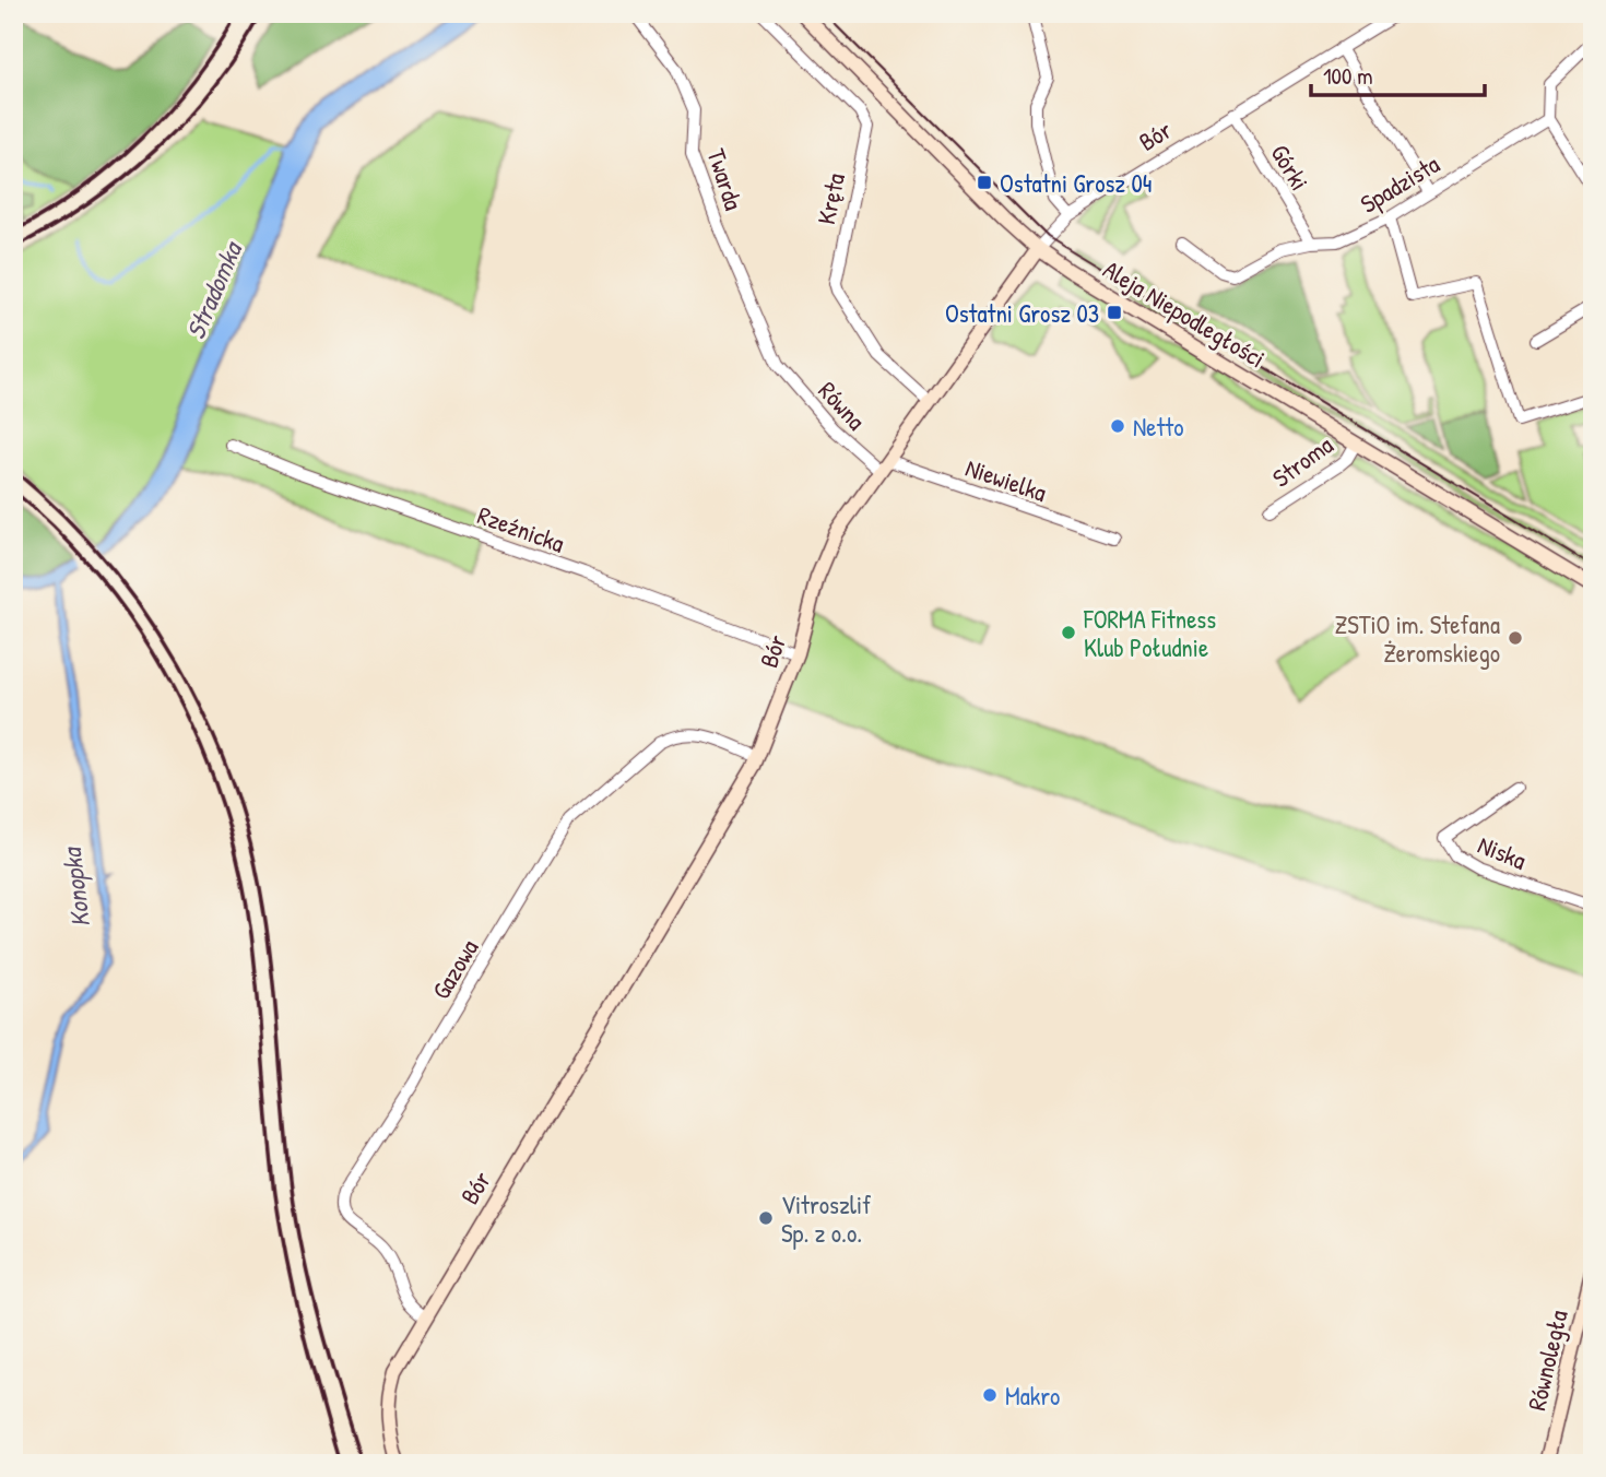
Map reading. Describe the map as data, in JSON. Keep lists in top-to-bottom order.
{
  "streets": {
    "street": [
      "Bór",
      "Górki",
      "Twarda",
      "Spadzista",
      "Kręta",
      "Aleja Niepodległości",
      "Równa",
      "Stroma",
      "Niewielka",
      "Rzeźnicka",
      "Niska",
      "Gazowa",
      "Równoległa"
    ]
  },
  "crossings": [
    ["Bór", "Górki"],
    ["Bór", "Kręta"],
    ["Bór", "Aleja Niepodległości"],
    ["Bór", "Równa"],
    ["Bór", "Niewielka"],
    ["Bór", "Rzeźnicka"],
    ["Bór", "Gazowa"],
    ["Górki", "Spadzista"],
    ["Twarda", "Równa"],
    ["Aleja Niepodległości", "Stroma"],
    ["Równa", "Niewielka"]
  ],
  "water": ["Stradomka", "Konopka"],
  "places": {
    "transit": ["Ostatni Grosz 04", "Ostatni Grosz 03"],
    "other": [
      "Netto",
      "FORMA Fitness Klub Południe",
      "ZSTiO im. Stefana Żeromskiego",
      "Vitroszlif Sp. z o.o.",
      "Makro"
    ]
  },
  "scale_bar": "100 m"
}
